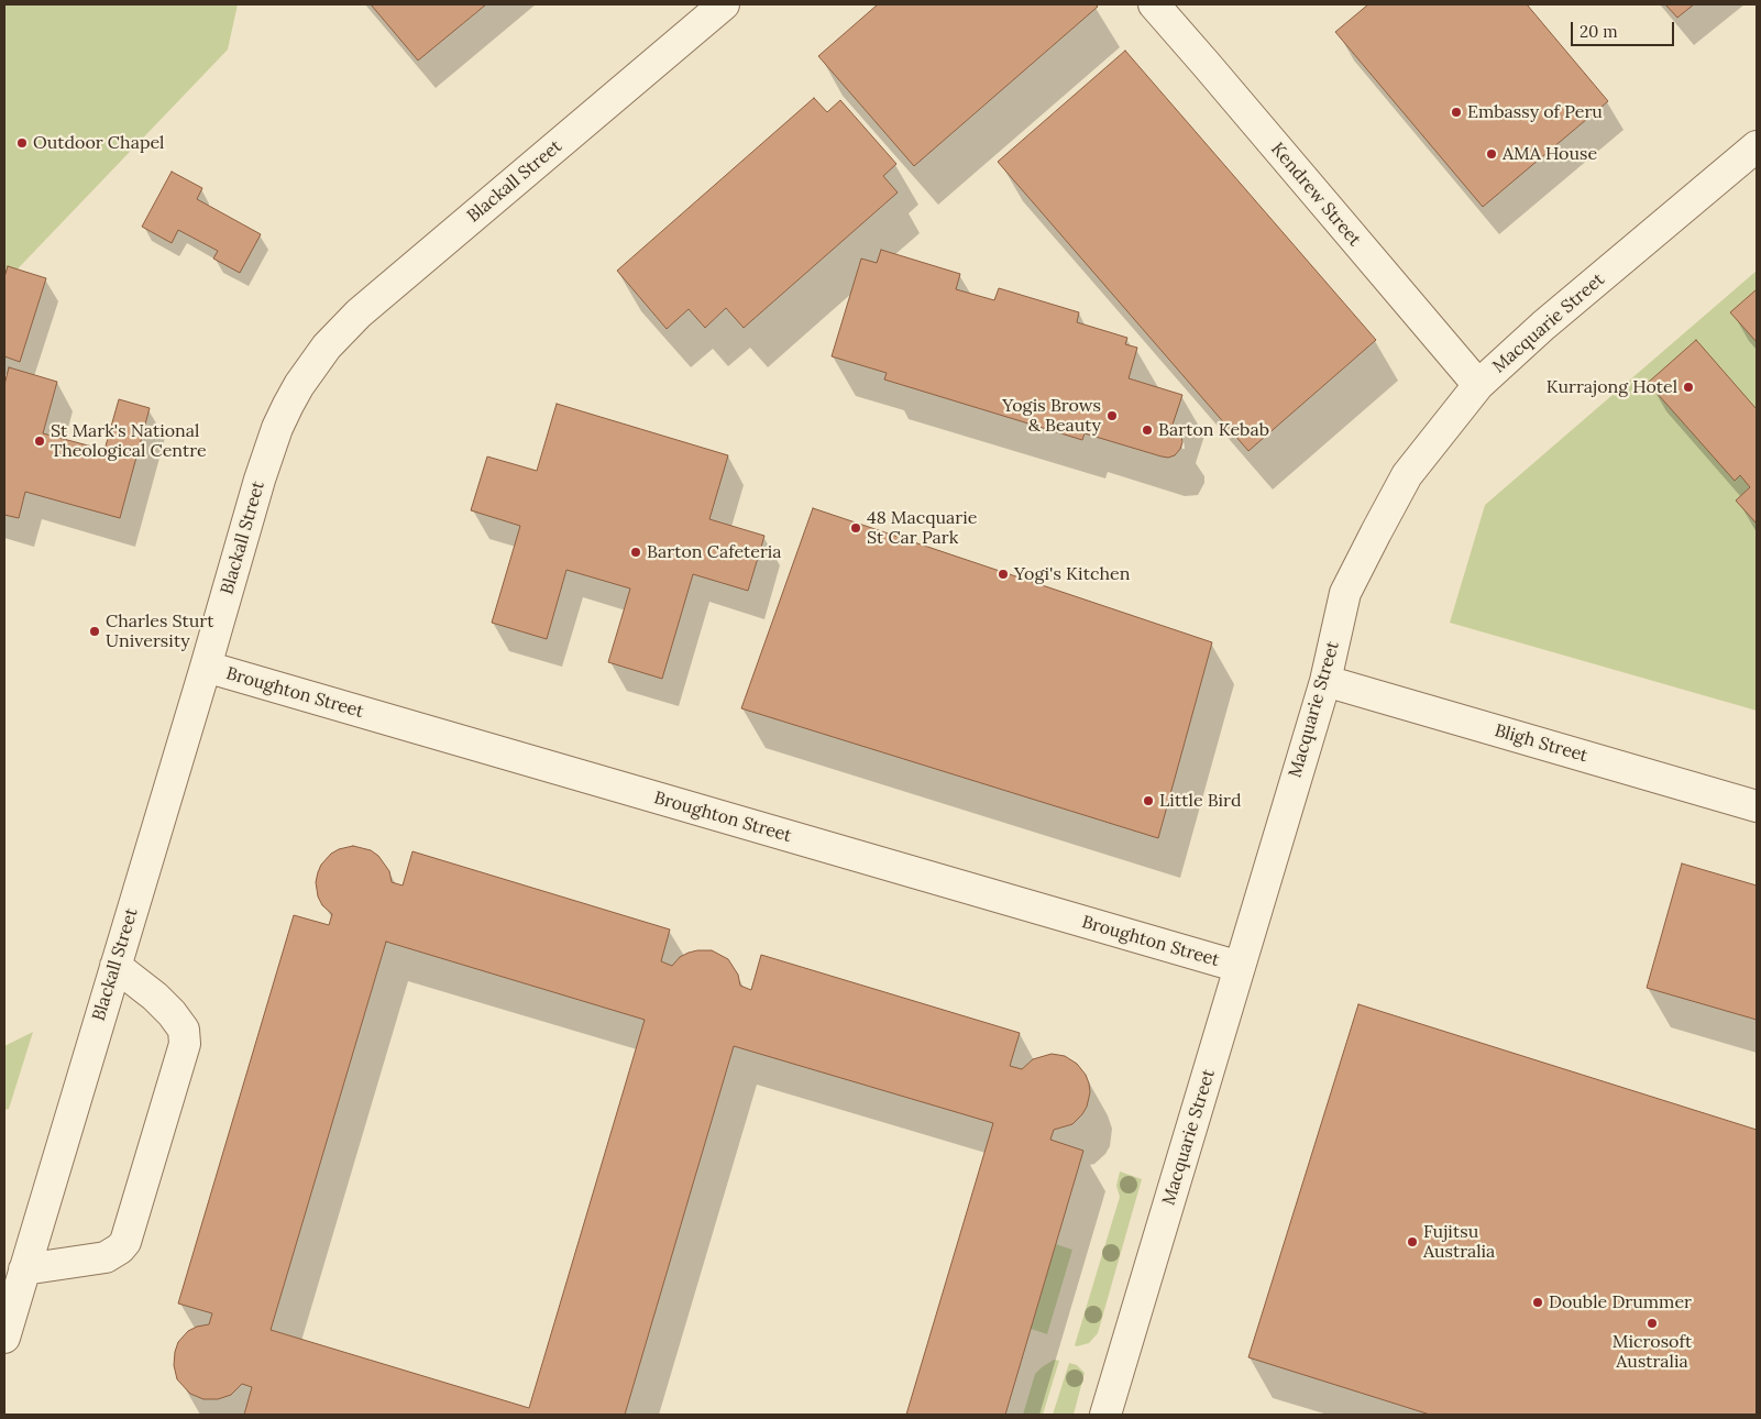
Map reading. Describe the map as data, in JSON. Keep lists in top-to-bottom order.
{
  "streets": {
    "street": [
      "Blackall Street",
      "Kendrew Street",
      "Macquarie Street",
      "Broughton Street",
      "Bligh Street"
    ]
  },
  "crossings": [
    ["Blackall Street", "Broughton Street"],
    ["Kendrew Street", "Macquarie Street"],
    ["Macquarie Street", "Broughton Street"],
    ["Macquarie Street", "Bligh Street"]
  ],
  "places": [
    "Embassy of Peru",
    "Outdoor Chapel",
    "AMA House",
    "Kurrajong Hotel",
    "Yogis Brows & Beauty",
    "Barton Kebab",
    "St Mark's National Theological Centre",
    "48 Macquarie St Car Park",
    "Barton Cafeteria",
    "Yogi's Kitchen",
    "Charles Sturt University",
    "Little Bird",
    "Fujitsu Australia",
    "Double Drummer",
    "Microsoft Australia"
  ],
  "scale_bar": "20 m"
}
